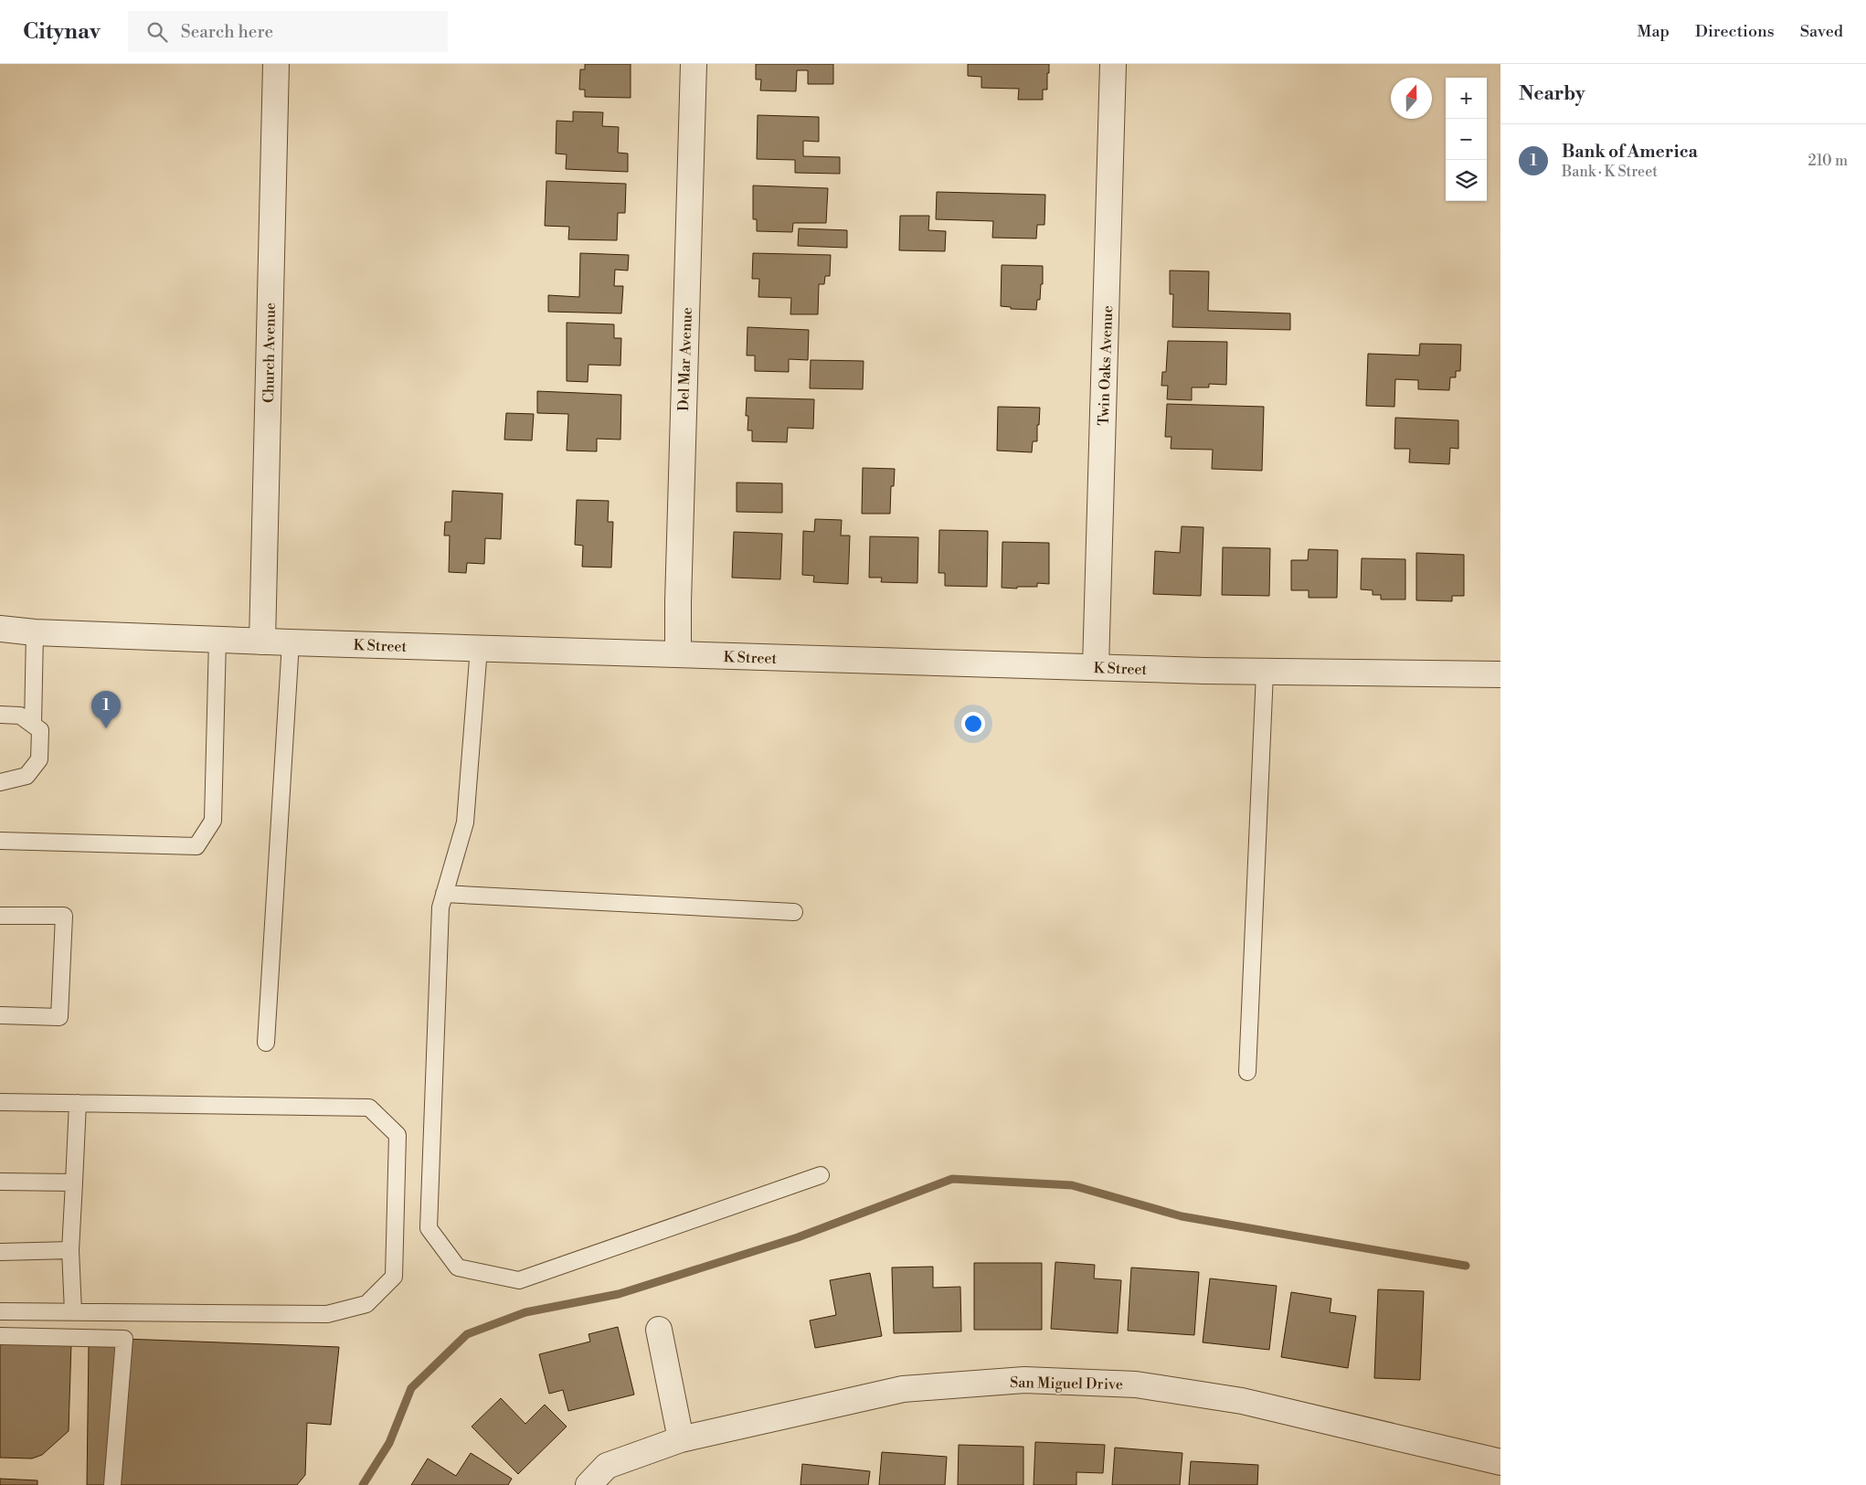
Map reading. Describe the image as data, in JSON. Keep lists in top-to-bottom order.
{
  "streets": {
    "street": [
      "Church Avenue",
      "Del Mar Avenue",
      "Twin Oaks Avenue",
      "K Street",
      "San Miguel Drive"
    ]
  },
  "crossings": [
    ["Church Avenue", "K Street"],
    ["Del Mar Avenue", "K Street"],
    ["Twin Oaks Avenue", "K Street"]
  ],
  "north": "top",
  "page": {
    "header": "Citynav",
    "search": "Search here",
    "nav": ["Map", "Directions", "Saved"],
    "heading": "Nearby",
    "map_buttons": ["+", "−"],
    "list": [
      {
        "mark": "1",
        "name": "Bank of America",
        "note": "Bank · K Street",
        "value": "210 m"
      }
    ],
    "pins": "1"
  }
}
